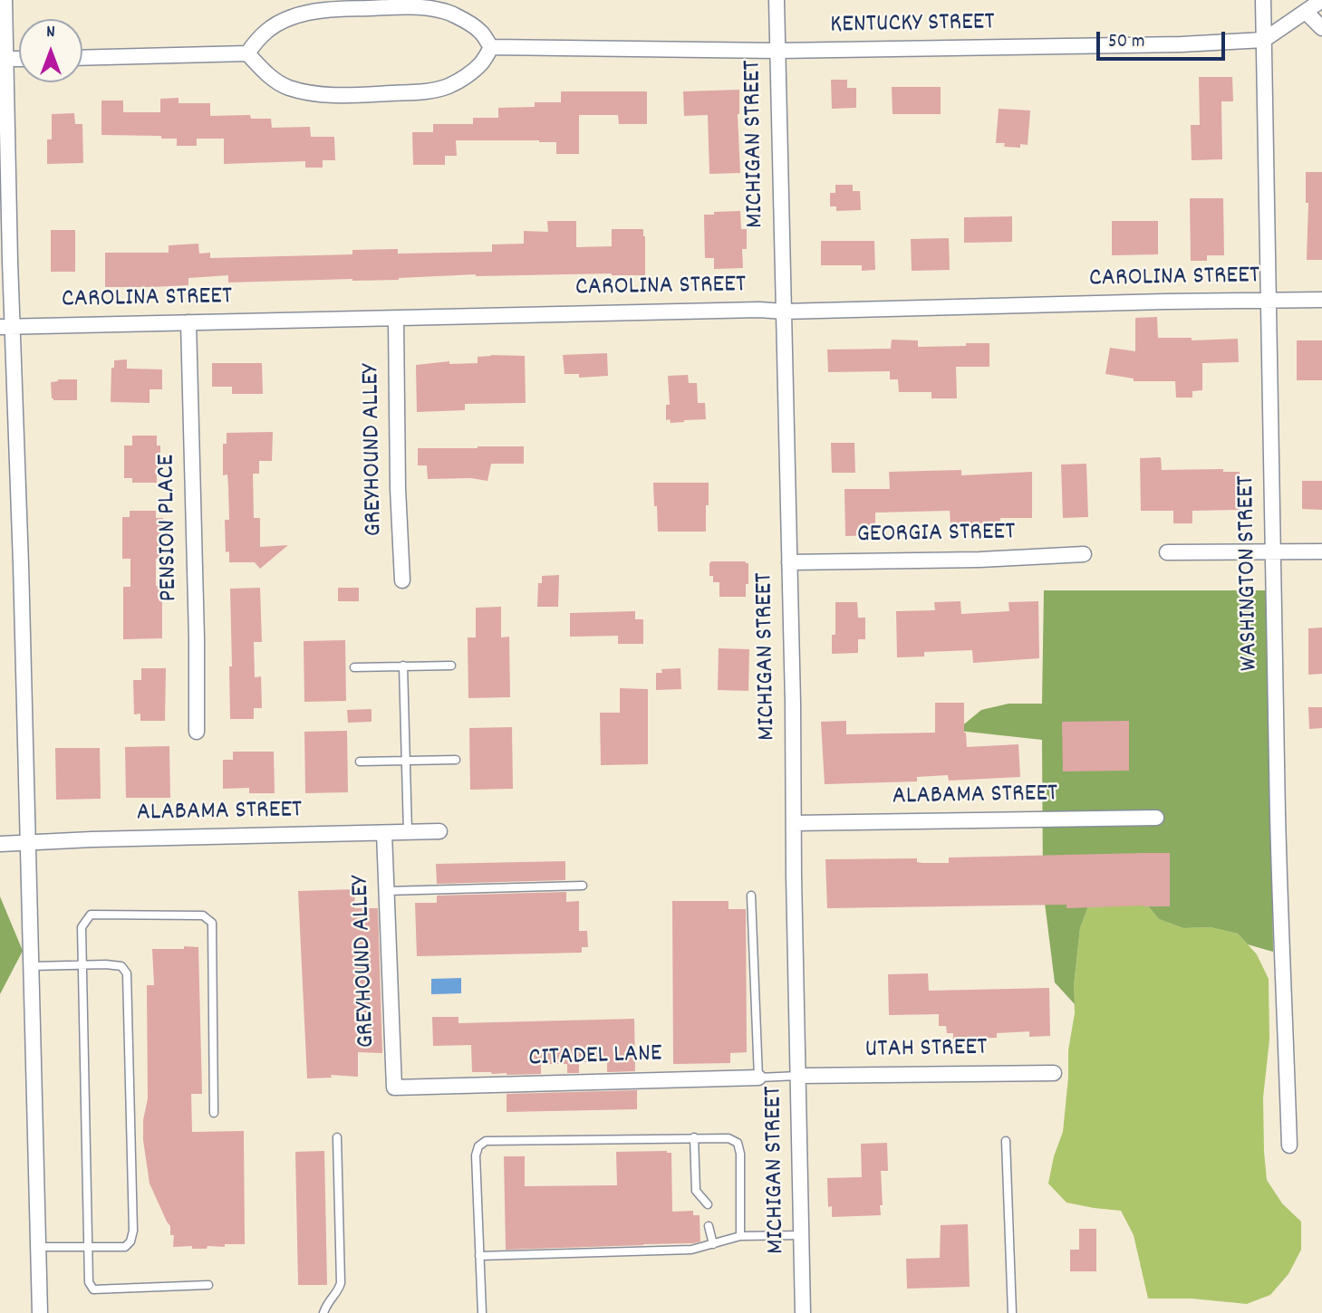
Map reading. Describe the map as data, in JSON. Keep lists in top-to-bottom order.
{
  "streets": {
    "street": [
      "KENTUCKY STREET",
      "MICHIGAN STREET",
      "CAROLINA STREET",
      "GREYHOUND ALLEY",
      "PENSION PLACE",
      "GEORGIA STREET",
      "WASHINGTON STREET",
      "ALABAMA STREET",
      "UTAH STREET",
      "CITADEL LANE"
    ]
  },
  "crossings": [
    ["KENTUCKY STREET", "MICHIGAN STREET"],
    ["KENTUCKY STREET", "WASHINGTON STREET"],
    ["MICHIGAN STREET", "CAROLINA STREET"],
    ["MICHIGAN STREET", "GEORGIA STREET"],
    ["MICHIGAN STREET", "ALABAMA STREET"],
    ["MICHIGAN STREET", "UTAH STREET"],
    ["MICHIGAN STREET", "CITADEL LANE"],
    ["CAROLINA STREET", "GREYHOUND ALLEY"],
    ["CAROLINA STREET", "PENSION PLACE"],
    ["CAROLINA STREET", "WASHINGTON STREET"],
    ["GREYHOUND ALLEY", "ALABAMA STREET"],
    ["GREYHOUND ALLEY", "CITADEL LANE"],
    ["UTAH STREET", "CITADEL LANE"]
  ],
  "scale_bar": "50 m",
  "north": "top"
}
